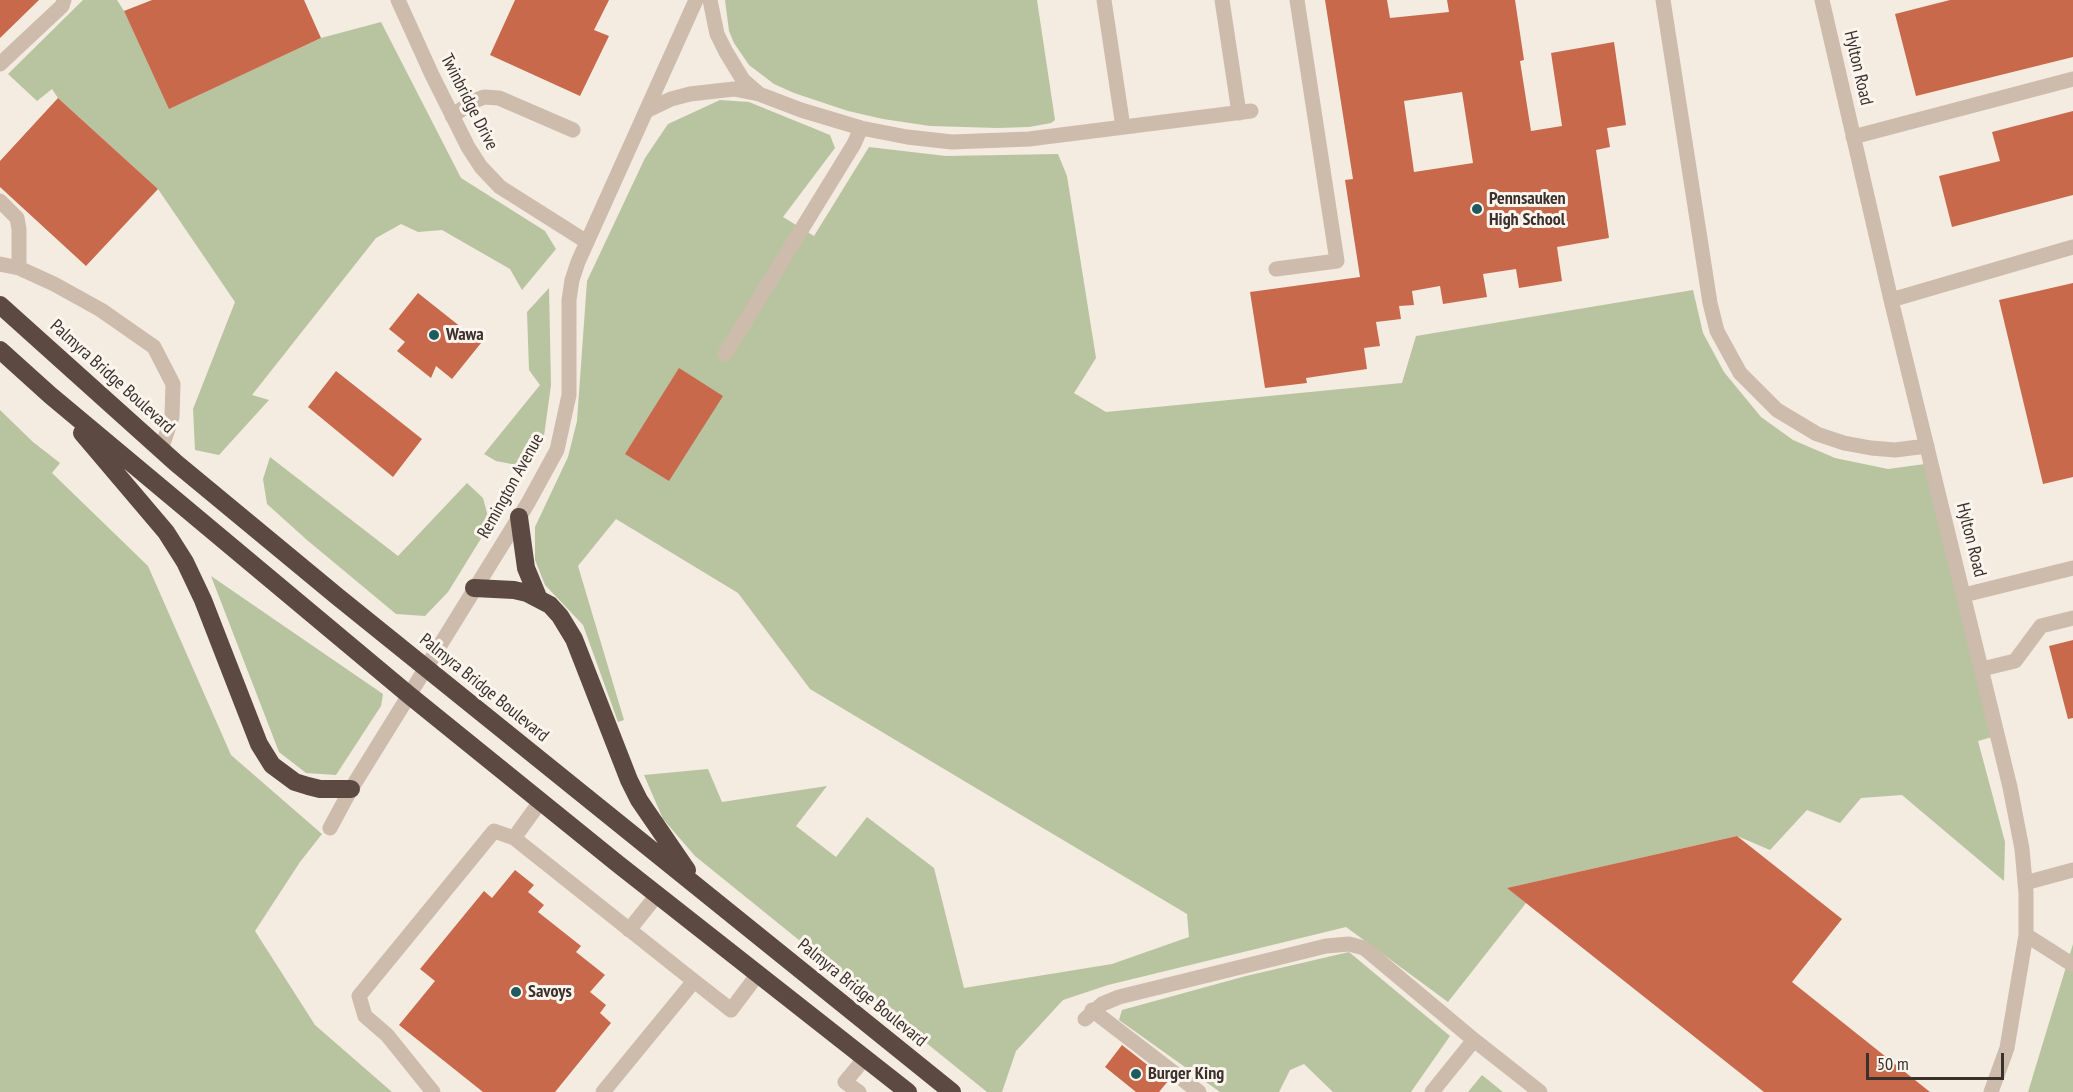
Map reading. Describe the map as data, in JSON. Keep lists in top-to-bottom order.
{
  "streets": {
    "highway": ["Palmyra Bridge Boulevard"],
    "street": ["Hylton Road", "Twinbridge Drive", "Remington Avenue"]
  },
  "crossings": [
    ["Twinbridge Drive", "Remington Avenue"],
    ["Palmyra Bridge Boulevard", "Remington Avenue"]
  ],
  "places": [
    "Pennsauken High School",
    "Wawa",
    "Savoys",
    "Burger King"
  ],
  "scale_bar": "50 m"
}
